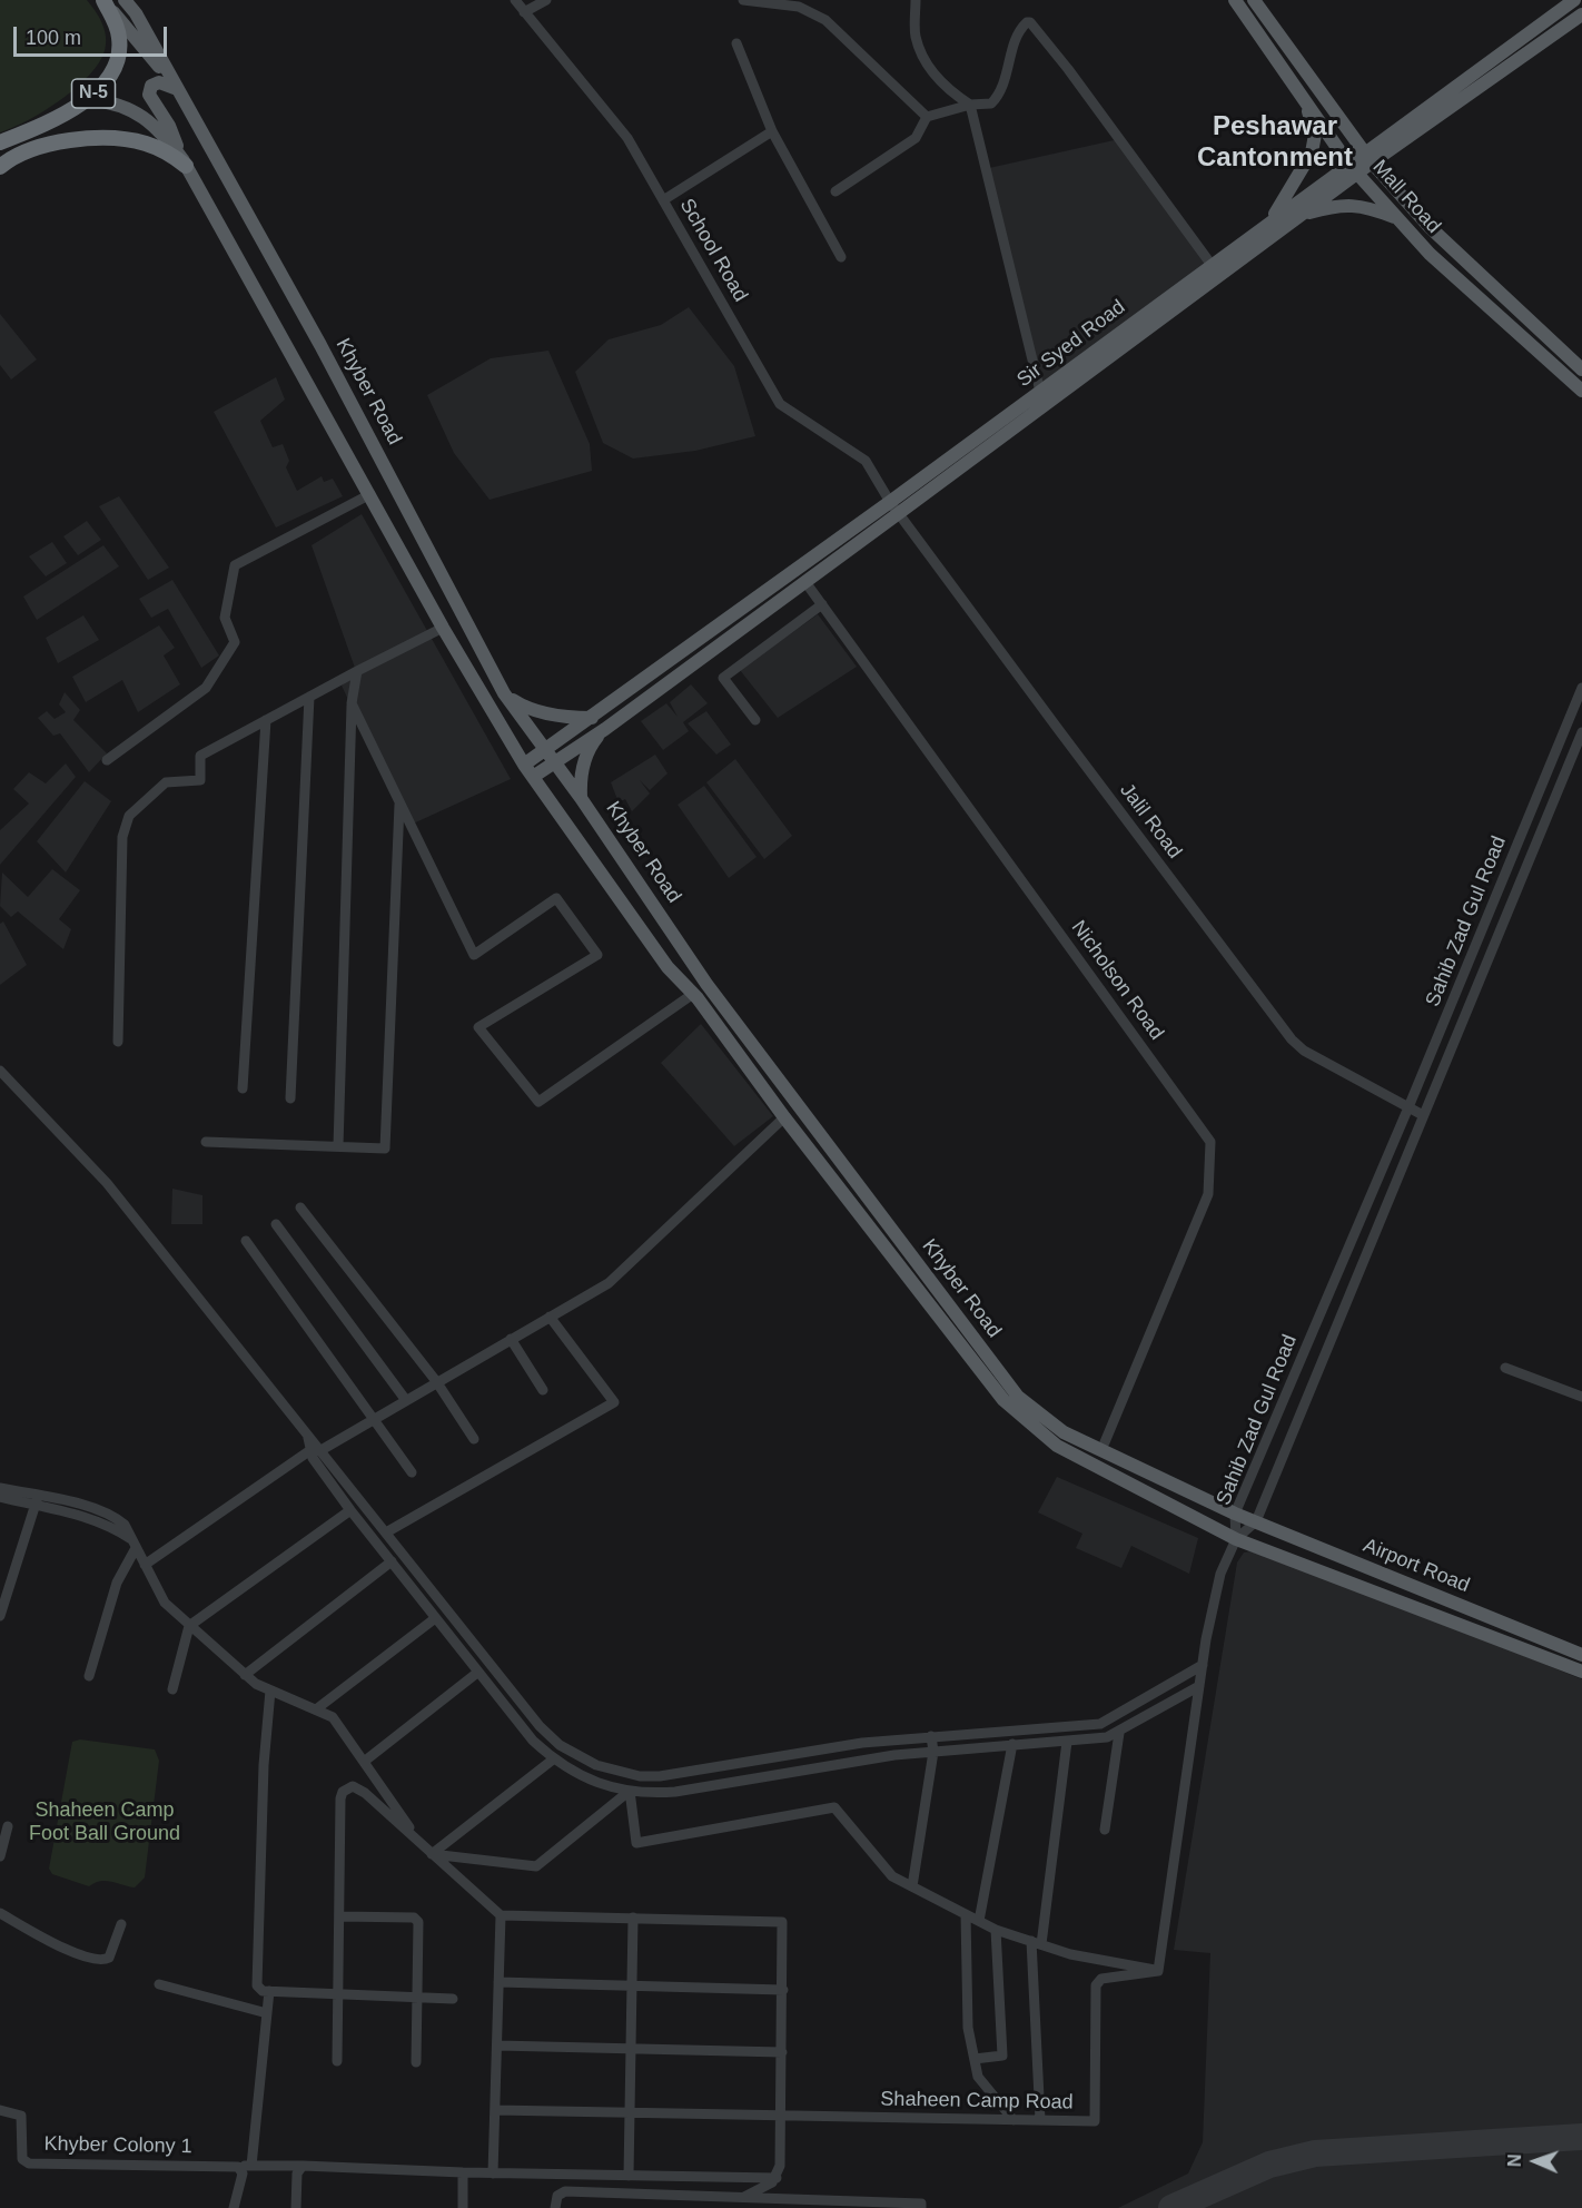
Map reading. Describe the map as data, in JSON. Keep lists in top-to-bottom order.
{
  "streets": {
    "highway": ["N-5"],
    "main road": [
      "Mall Road",
      "Sir Syed Road",
      "Khyber Road",
      "Airport Road"
    ],
    "street": [
      "School Road",
      "Jalil Road",
      "Sahib Zad Gul Road",
      "Nicholson Road",
      "Shaheen Camp Road",
      "Khyber Colony 1"
    ]
  },
  "crossings": [
    ["Mall Road", "Sir Syed Road"],
    ["School Road", "Sir Syed Road"],
    ["School Road", "Jalil Road"],
    ["Sir Syed Road", "Khyber Road"],
    ["Sir Syed Road", "Jalil Road"],
    ["Sir Syed Road", "Nicholson Road"],
    ["Khyber Road", "Sahib Zad Gul Road"],
    ["Khyber Road", "Airport Road"],
    ["Jalil Road", "Sahib Zad Gul Road"],
    ["Sahib Zad Gul Road", "Airport Road"]
  ],
  "districts": ["Peshawar Cantonment"],
  "parks": ["Shaheen Camp Foot Ball Ground"],
  "scale_bar": "100 m",
  "north": "left"
}
